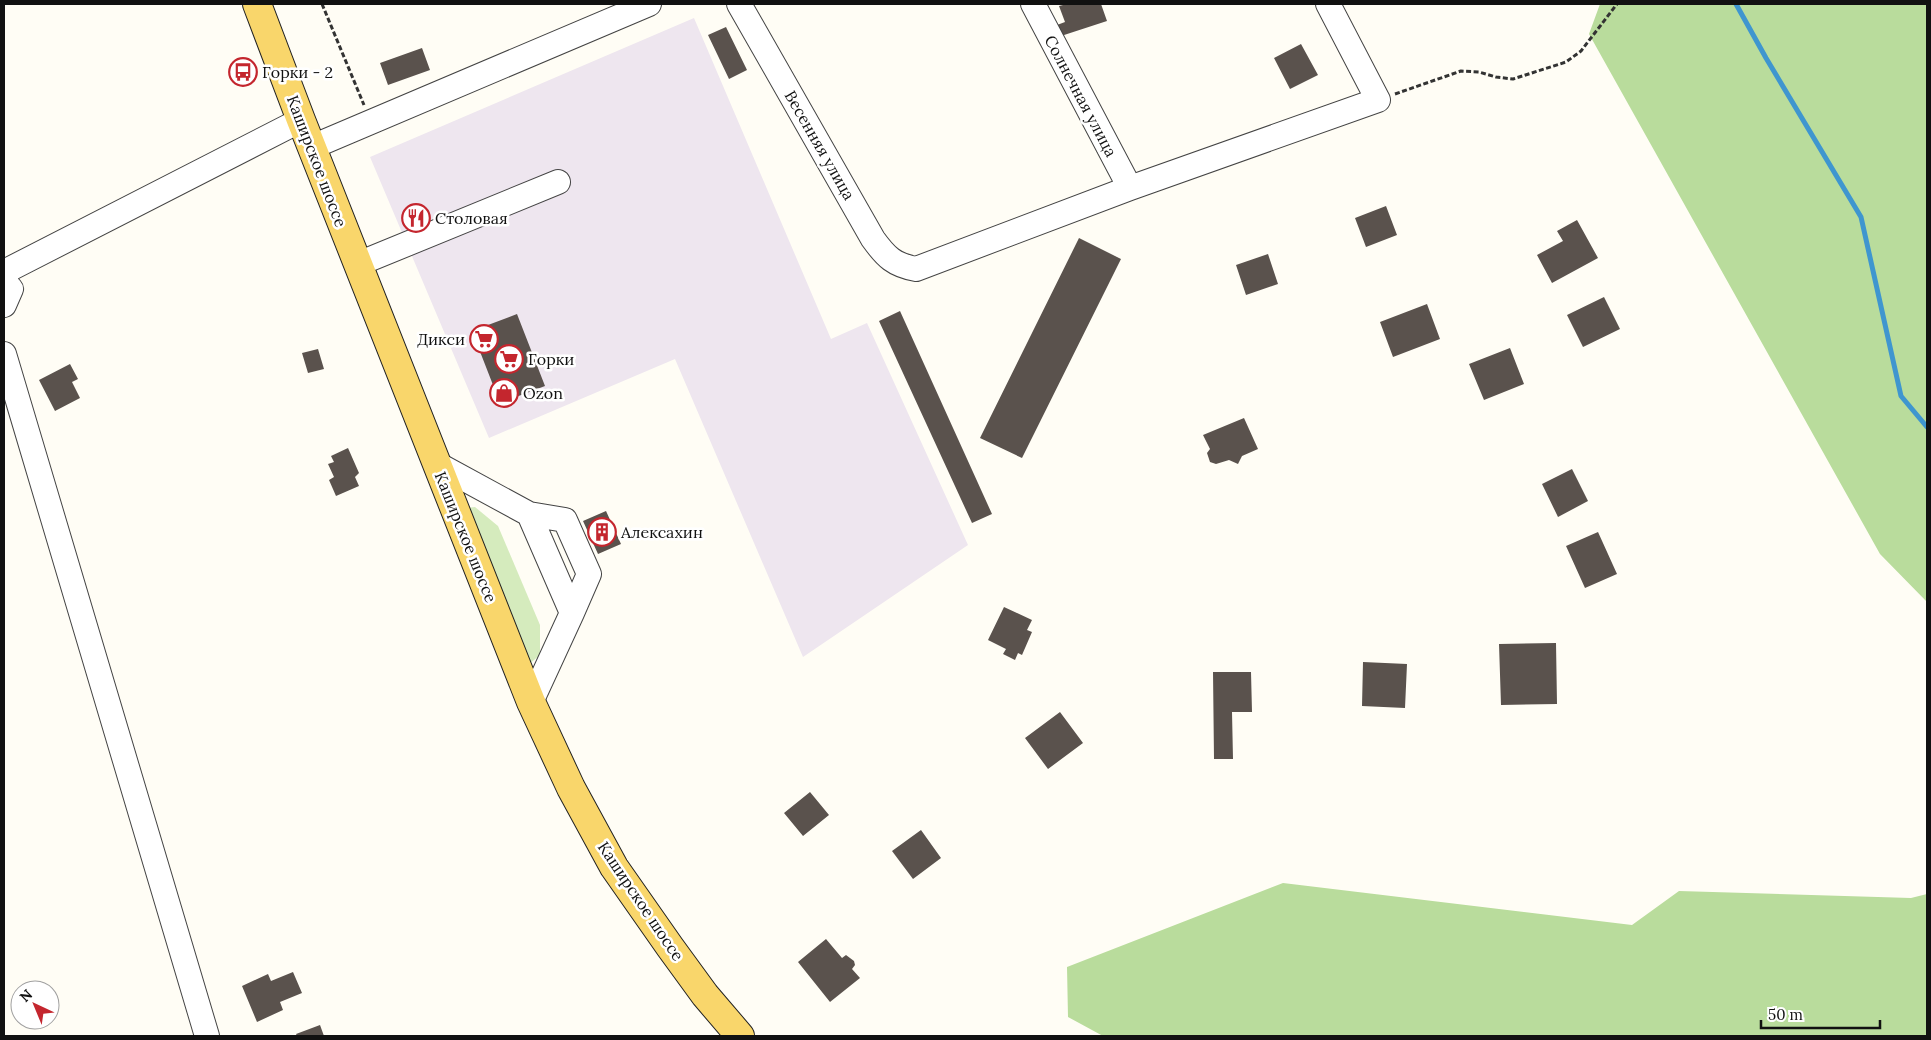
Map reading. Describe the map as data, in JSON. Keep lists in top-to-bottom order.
{
  "streets": {
    "main road": ["Каширское шоссе"],
    "street": ["Солнечная улица", "Весенняя улица"]
  },
  "crossings": [
    ["Солнечная улица", "Весенняя улица"]
  ],
  "places": {
    "bus stop": ["Горки - 2"],
    "restaurant": ["Столовая"],
    "supermarket": ["Дикси", "Горки"],
    "shop": ["Ozon"],
    "building": ["Алексахин"]
  },
  "scale_bar": "50 m",
  "north": "top left"
}
